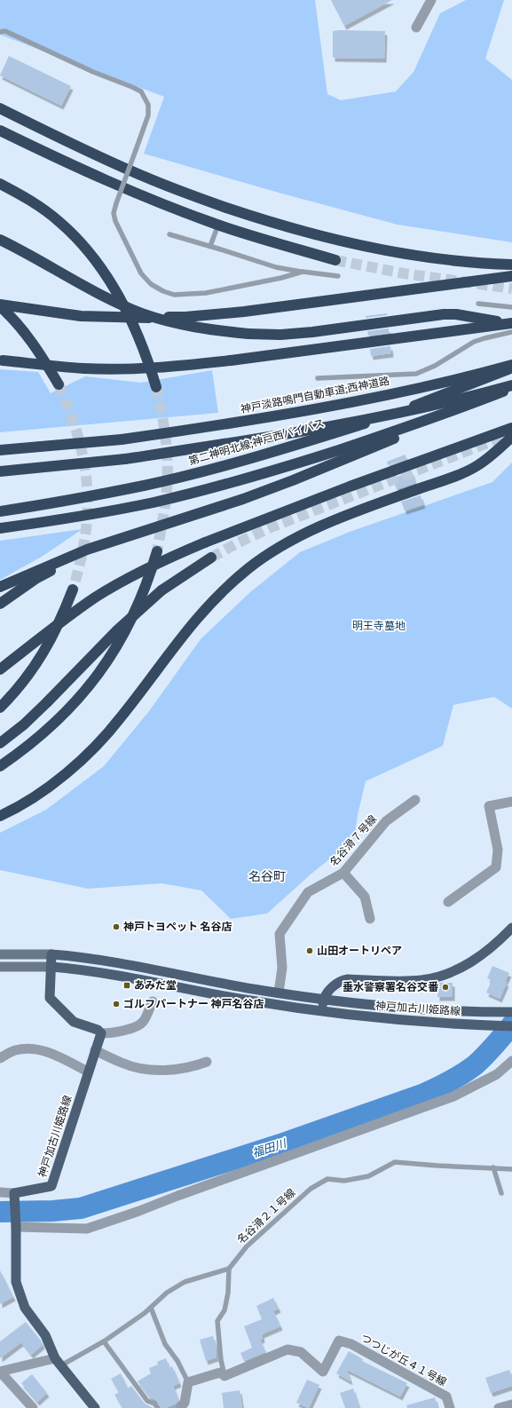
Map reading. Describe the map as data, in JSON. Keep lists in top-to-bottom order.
{
  "streets": {
    "highway": ["神戸淡路鳴門自動車道;西神道路", "第二神明北線;神戸西バイパス"],
    "main road": ["神戸加古川姫路線"],
    "street": ["名谷滑７号線", "つつじが丘４１号線"],
    "lane": ["名谷滑２１号線"]
  },
  "crossings": [
    ["名谷滑７号線", "神戸加古川姫路線"]
  ],
  "districts": ["名谷町"],
  "water": ["福田川"],
  "parks": ["明王寺墓地"],
  "places": {
    "other": [
      "神戸トヨペット 名谷店",
      "山田オートリペア",
      "垂水警察署名谷交番",
      "ゴルフパートナー 神戸名谷店"
    ],
    "transit": ["あみだ堂"]
  }
}
